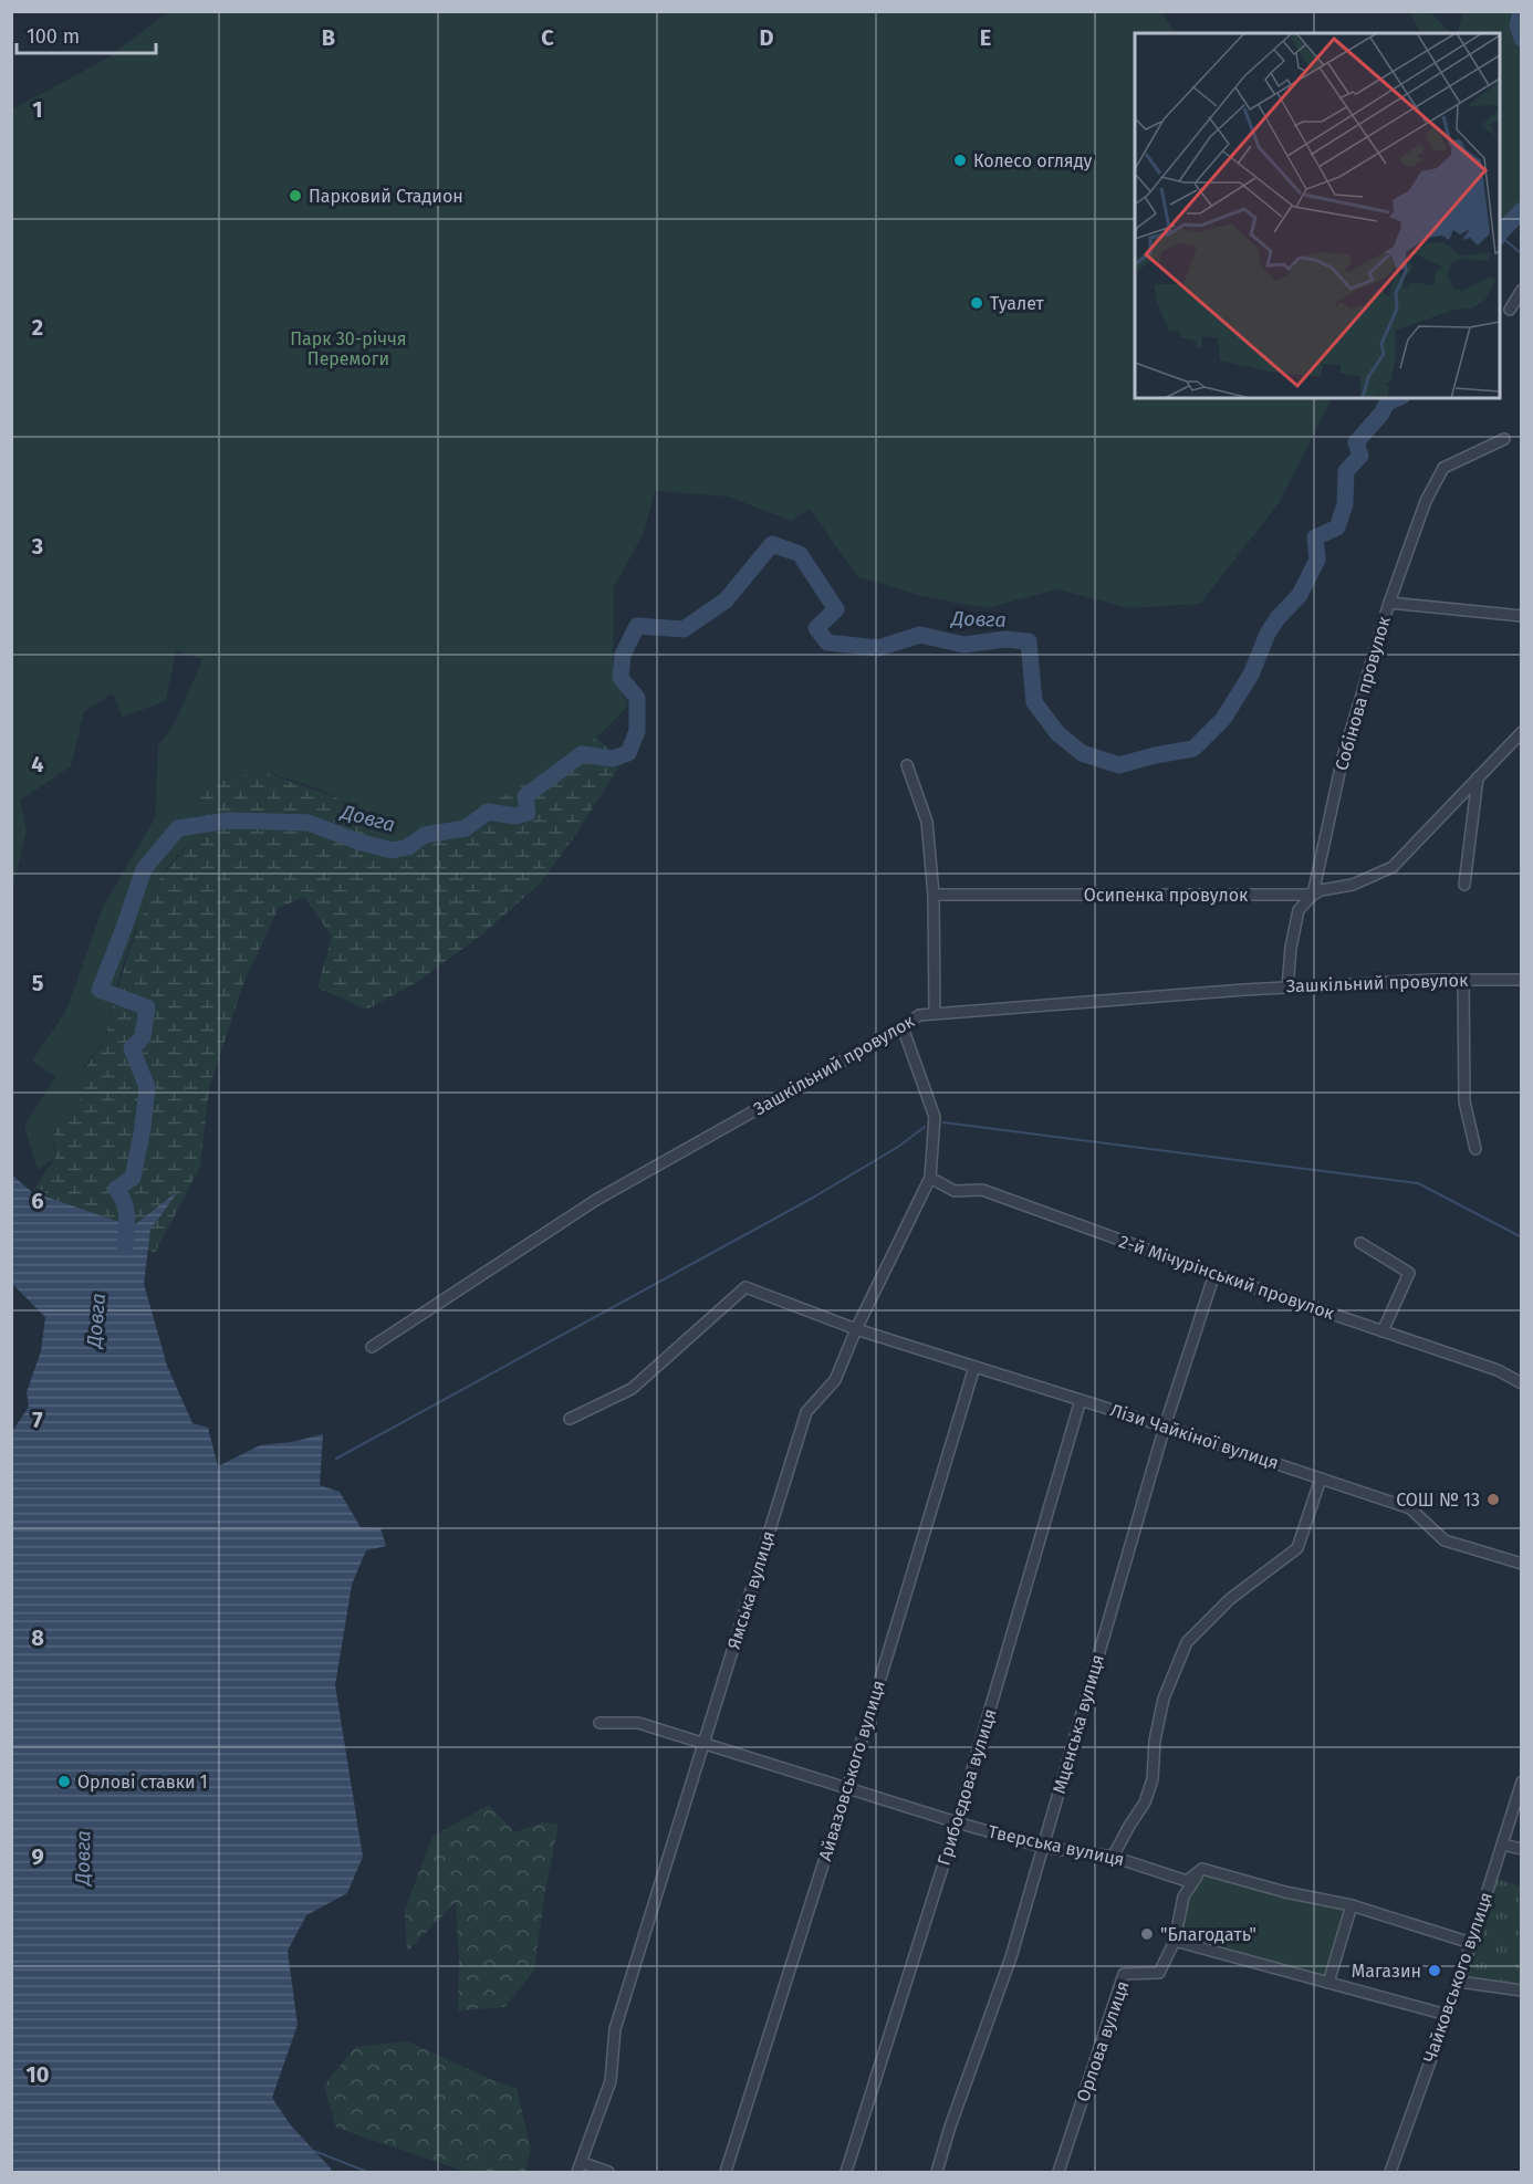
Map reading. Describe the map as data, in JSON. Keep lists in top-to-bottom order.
{
  "streets": {
    "street": [
      "Собінова провулок",
      "Осипенка провулок",
      "Зашкільний провулок",
      "2-й Мічурінський провулок",
      "Лізи Чайкіної вулиця",
      "Ямська вулиця",
      "Мценська вулиця",
      "Айвазовського вулиця",
      "Грибоєдова вулиця",
      "Тверська вулиця",
      "Чайковського вулиця",
      "Орлова вулиця"
    ]
  },
  "crossings": [
    ["Собінова провулок", "Осипенка провулок"],
    ["Собінова провулок", "Зашкільний провулок"],
    ["Зашкільний провулок", "Ямська вулиця"],
    ["2-й Мічурінський провулок", "Ямська вулиця"],
    ["2-й Мічурінський провулок", "Мценська вулиця"],
    ["Лізи Чайкіної вулиця", "Ямська вулиця"],
    ["Лізи Чайкіної вулиця", "Мценська вулиця"],
    ["Лізи Чайкіної вулиця", "Айвазовського вулиця"],
    ["Лізи Чайкіної вулиця", "Грибоєдова вулиця"],
    ["Ямська вулиця", "Тверська вулиця"],
    ["Мценська вулиця", "Тверська вулиця"],
    ["Айвазовського вулиця", "Тверська вулиця"],
    ["Грибоєдова вулиця", "Тверська вулиця"],
    ["Тверська вулиця", "Орлова вулиця"]
  ],
  "water": ["Довга"],
  "parks": ["Парк 30-річчя Перемоги"],
  "places": [
    "Колесо огляду",
    "Парковий Стадион",
    "Туалет",
    "СОШ № 13",
    "Орлові ставки 1",
    "\"Благодать\"",
    "Магазин"
  ],
  "scale_bar": "100 m",
  "grid": {
    "columns": [
      "B",
      "C",
      "D",
      "E"
    ],
    "rows": [
      "1",
      "2",
      "3",
      "4",
      "5",
      "6",
      "7",
      "8",
      "9",
      "10"
    ]
  }
}
